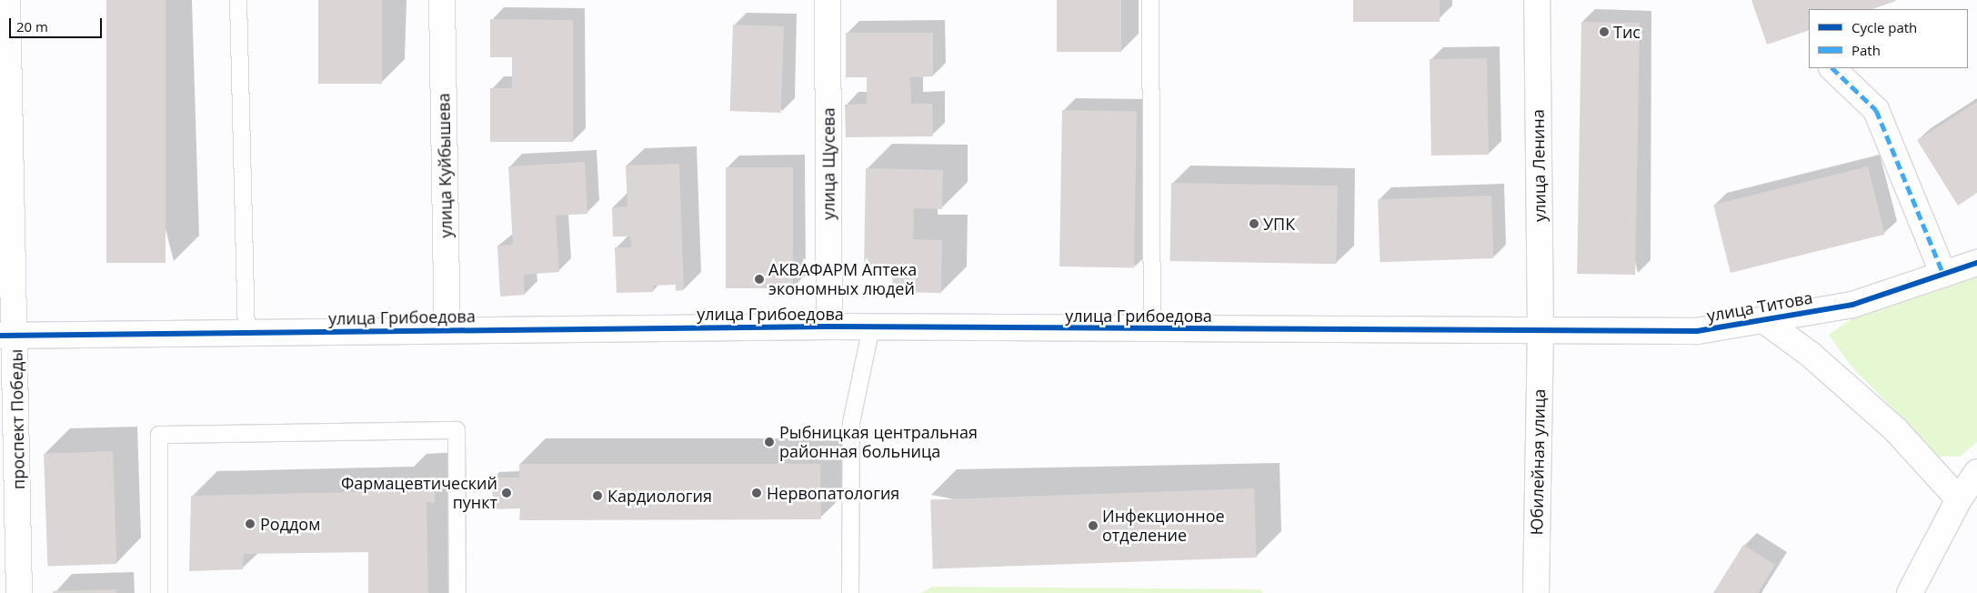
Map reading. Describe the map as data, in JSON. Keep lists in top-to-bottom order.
{
  "streets": {
    "street": [
      "улица Щусева",
      "улица Куйбышева",
      "улица Ленина",
      "улица Титова",
      "улица Грибоедова",
      "проспект Победы",
      "Юбилейная улица"
    ]
  },
  "crossings": [
    ["улица Щусева", "улица Грибоедова"],
    ["улица Куйбышева", "улица Грибоедова"],
    ["улица Ленина", "улица Титова"],
    ["улица Ленина", "улица Грибоедова"],
    ["улица Ленина", "Юбилейная улица"],
    ["улица Титова", "улица Грибоедова"],
    ["улица Титова", "Юбилейная улица"],
    ["улица Грибоедова", "проспект Победы"],
    ["улица Грибоедова", "Юбилейная улица"]
  ],
  "places": [
    "Тис",
    "УПК",
    "АКВАФАРМ Аптека экономных людей",
    "Рыбницкая центральная районная больница",
    "Фармацевтический пункт",
    "Нервопатология",
    "Кардиология",
    "Роддом",
    "Инфекционное отделение"
  ],
  "legend": ["Cycle path", "Path"],
  "scale_bar": "20 m"
}
